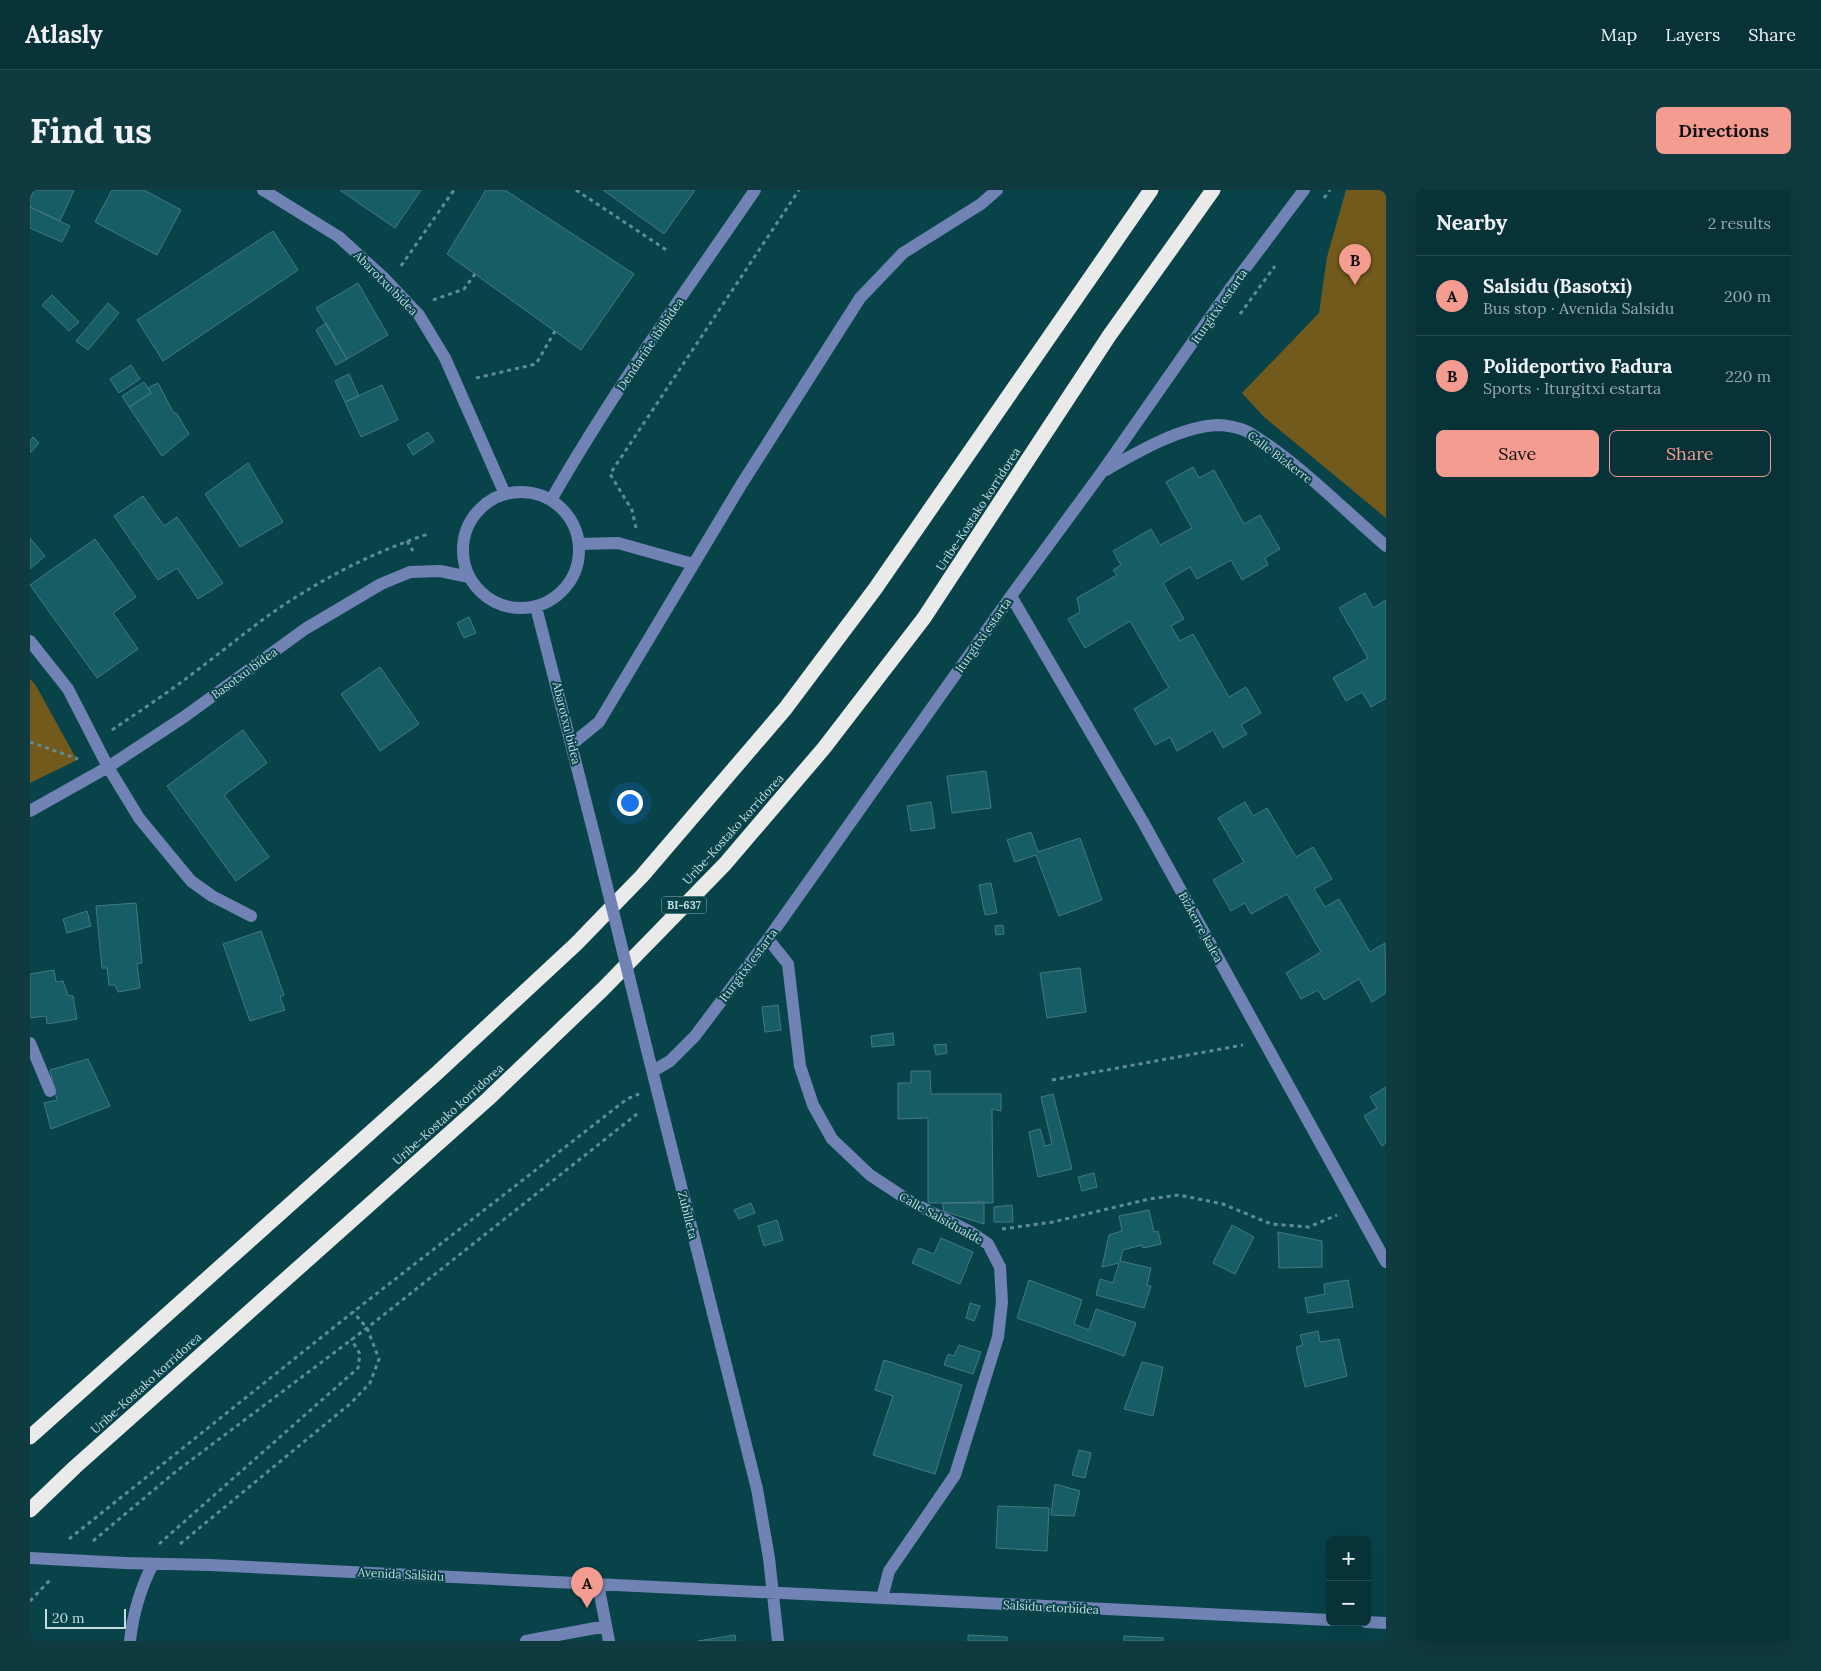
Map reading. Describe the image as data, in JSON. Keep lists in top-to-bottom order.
{
  "streets": {
    "highway": ["Uribe-Kostako korridorea", "BI-637"],
    "street": [
      "Abarotxu bidea",
      "Iturgitxi estarta",
      "Dendariñe ibilbidea",
      "Calle Bizkerre",
      "Basotxu bidea",
      "Bizkerre kalea",
      "Zubilleta",
      "Calle Salsidualde",
      "Avenida Salsidu",
      "Salsidu etorbidea"
    ]
  },
  "crossings": [
    ["Abarotxu bidea", "Dendariñe ibilbidea"],
    ["Abarotxu bidea", "Basotxu bidea"],
    ["Abarotxu bidea", "Zubilleta"],
    ["Iturgitxi estarta", "Calle Bizkerre"],
    ["Iturgitxi estarta", "Bizkerre kalea"],
    ["Iturgitxi estarta", "Zubilleta"],
    ["Iturgitxi estarta", "Calle Salsidualde"],
    ["Dendariñe ibilbidea", "Basotxu bidea"],
    ["Zubilleta", "Avenida Salsidu"],
    ["Zubilleta", "Salsidu etorbidea"],
    ["Calle Salsidualde", "Salsidu etorbidea"],
    ["Avenida Salsidu", "Salsidu etorbidea"]
  ],
  "scale_bar": "20 m",
  "page": {
    "header": "Atlasly",
    "nav": ["Map", "Layers", "Share"],
    "buttons": [
      "Directions",
      ["Save", "Share"]
    ],
    "title": "Find us",
    "heading": ["Nearby", "2 results"],
    "pins": ["B", "A"],
    "list": [
      {
        "mark": "A",
        "name": "Salsidu (Basotxi)",
        "note": "Bus stop · Avenida Salsidu",
        "value": "200 m"
      },
      {
        "mark": "B",
        "name": "Polideportivo Fadura",
        "note": "Sports · Iturgitxi estarta",
        "value": "220 m"
      }
    ],
    "map_buttons": ["+", "−"],
    "scale": "20 m"
  }
}
